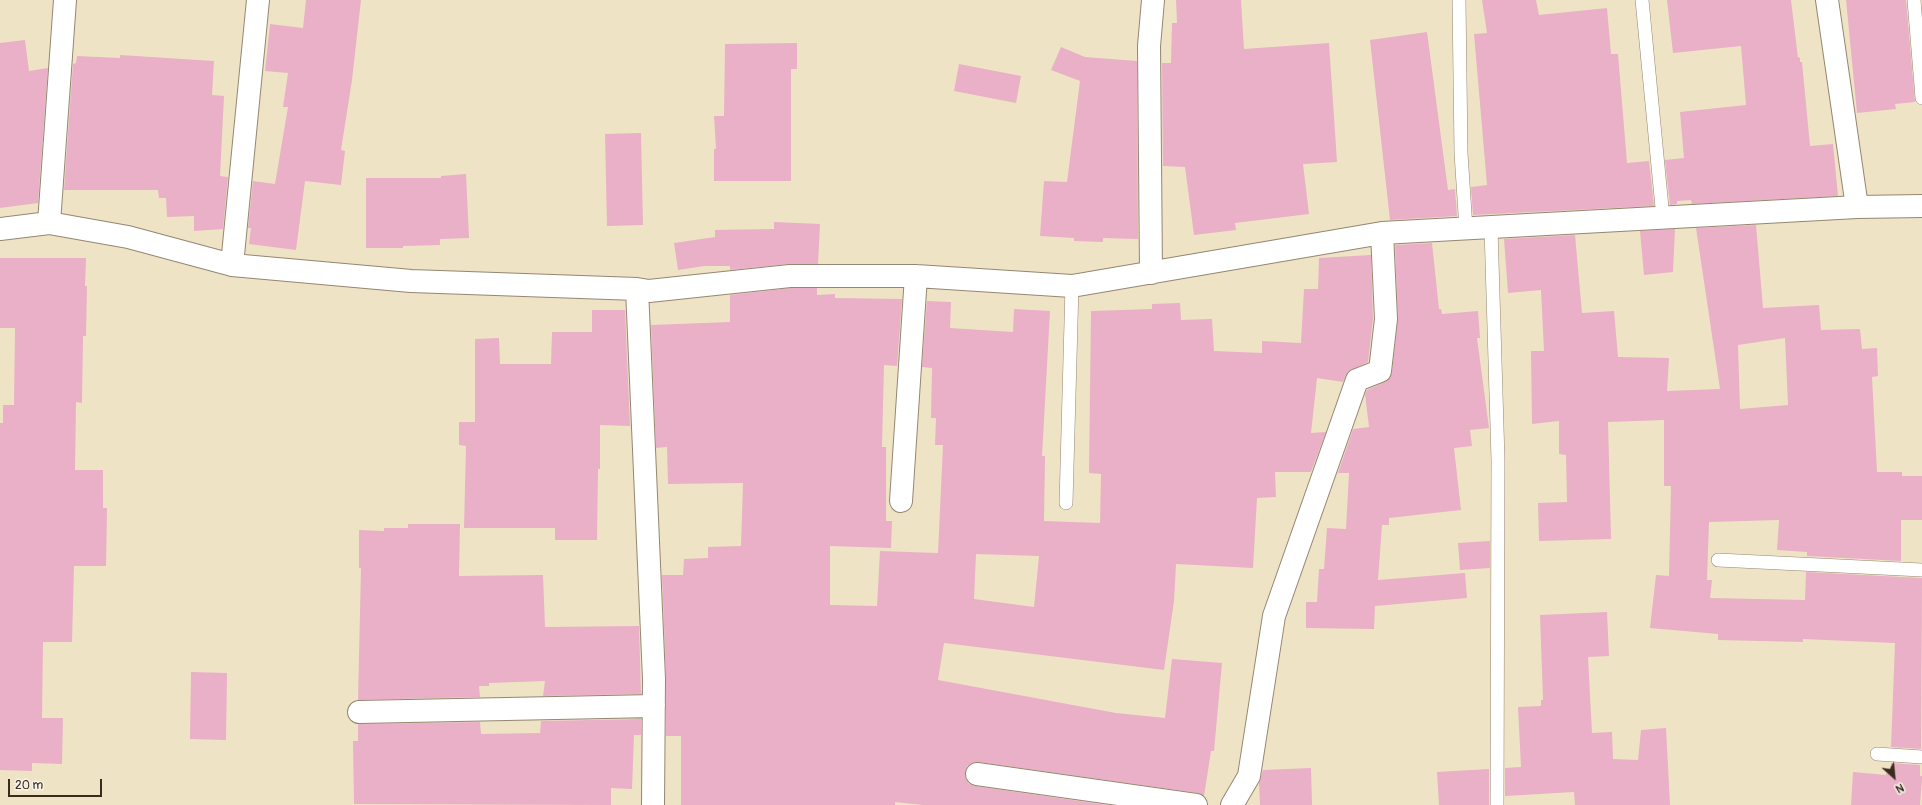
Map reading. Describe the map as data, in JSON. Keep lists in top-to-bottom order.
{
  "scale_bar": "20 m",
  "north": "bottom right"
}
